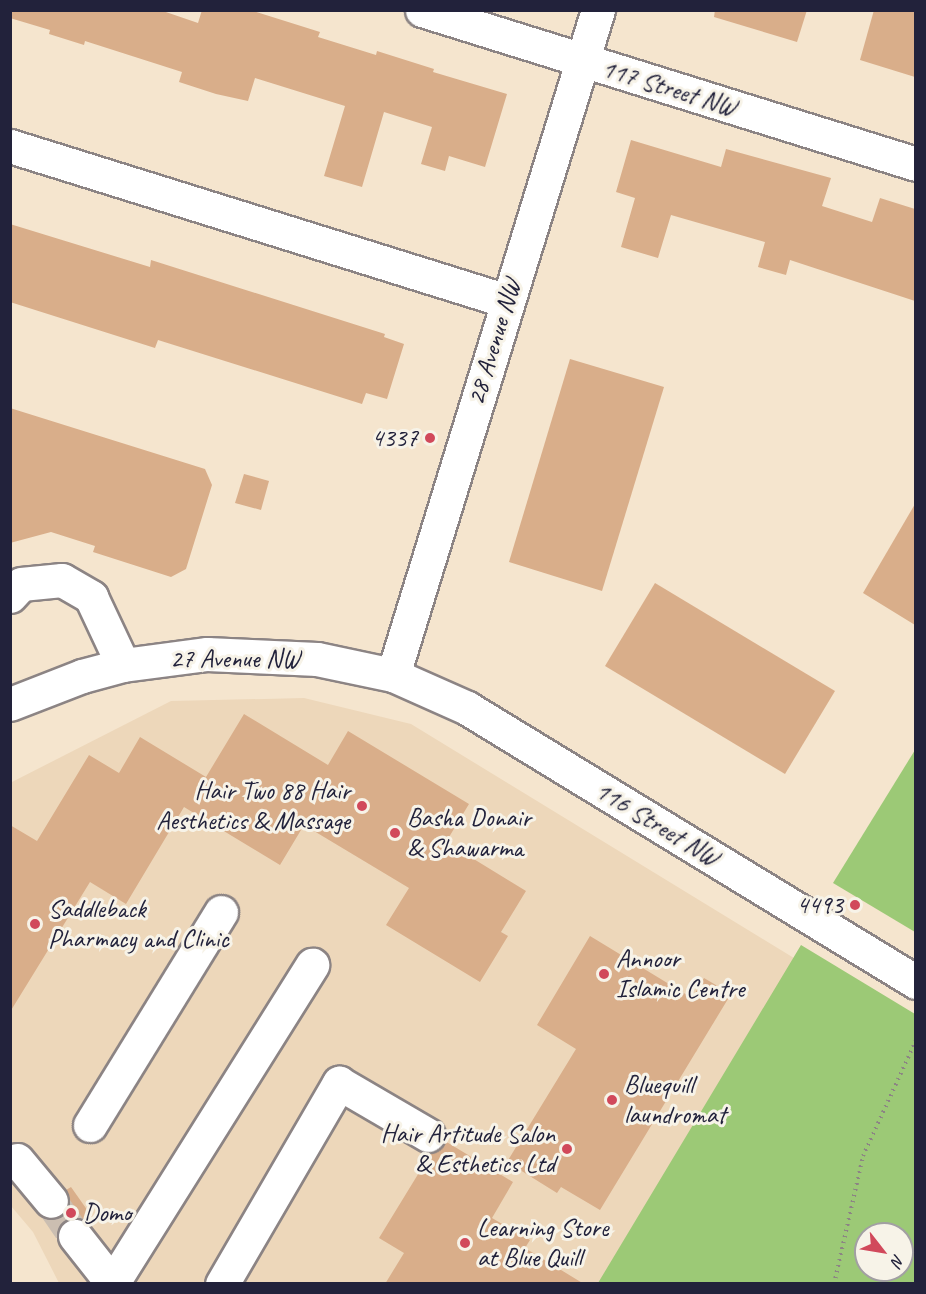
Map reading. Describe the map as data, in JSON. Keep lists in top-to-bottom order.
{
  "streets": {
    "street": [
      "117 Street NW",
      "28 Avenue NW",
      "27 Avenue NW",
      "116 Street NW"
    ]
  },
  "crossings": [
    ["117 Street NW", "28 Avenue NW"],
    ["28 Avenue NW", "27 Avenue NW"],
    ["28 Avenue NW", "116 Street NW"],
    ["27 Avenue NW", "116 Street NW"]
  ],
  "places": [
    "4337",
    "Hair Two 88 Hair Aesthetics & Massage",
    "Basha Donair & Shawarma",
    "4493",
    "Saddleback Pharmacy and Clinic",
    "Annoor Islamic Centre",
    "Bluequill laundromat",
    "Hair Artitude Salon & Esthetics Ltd",
    "Domo",
    "Learning Store at Blue Quill"
  ],
  "north": "bottom right"
}
